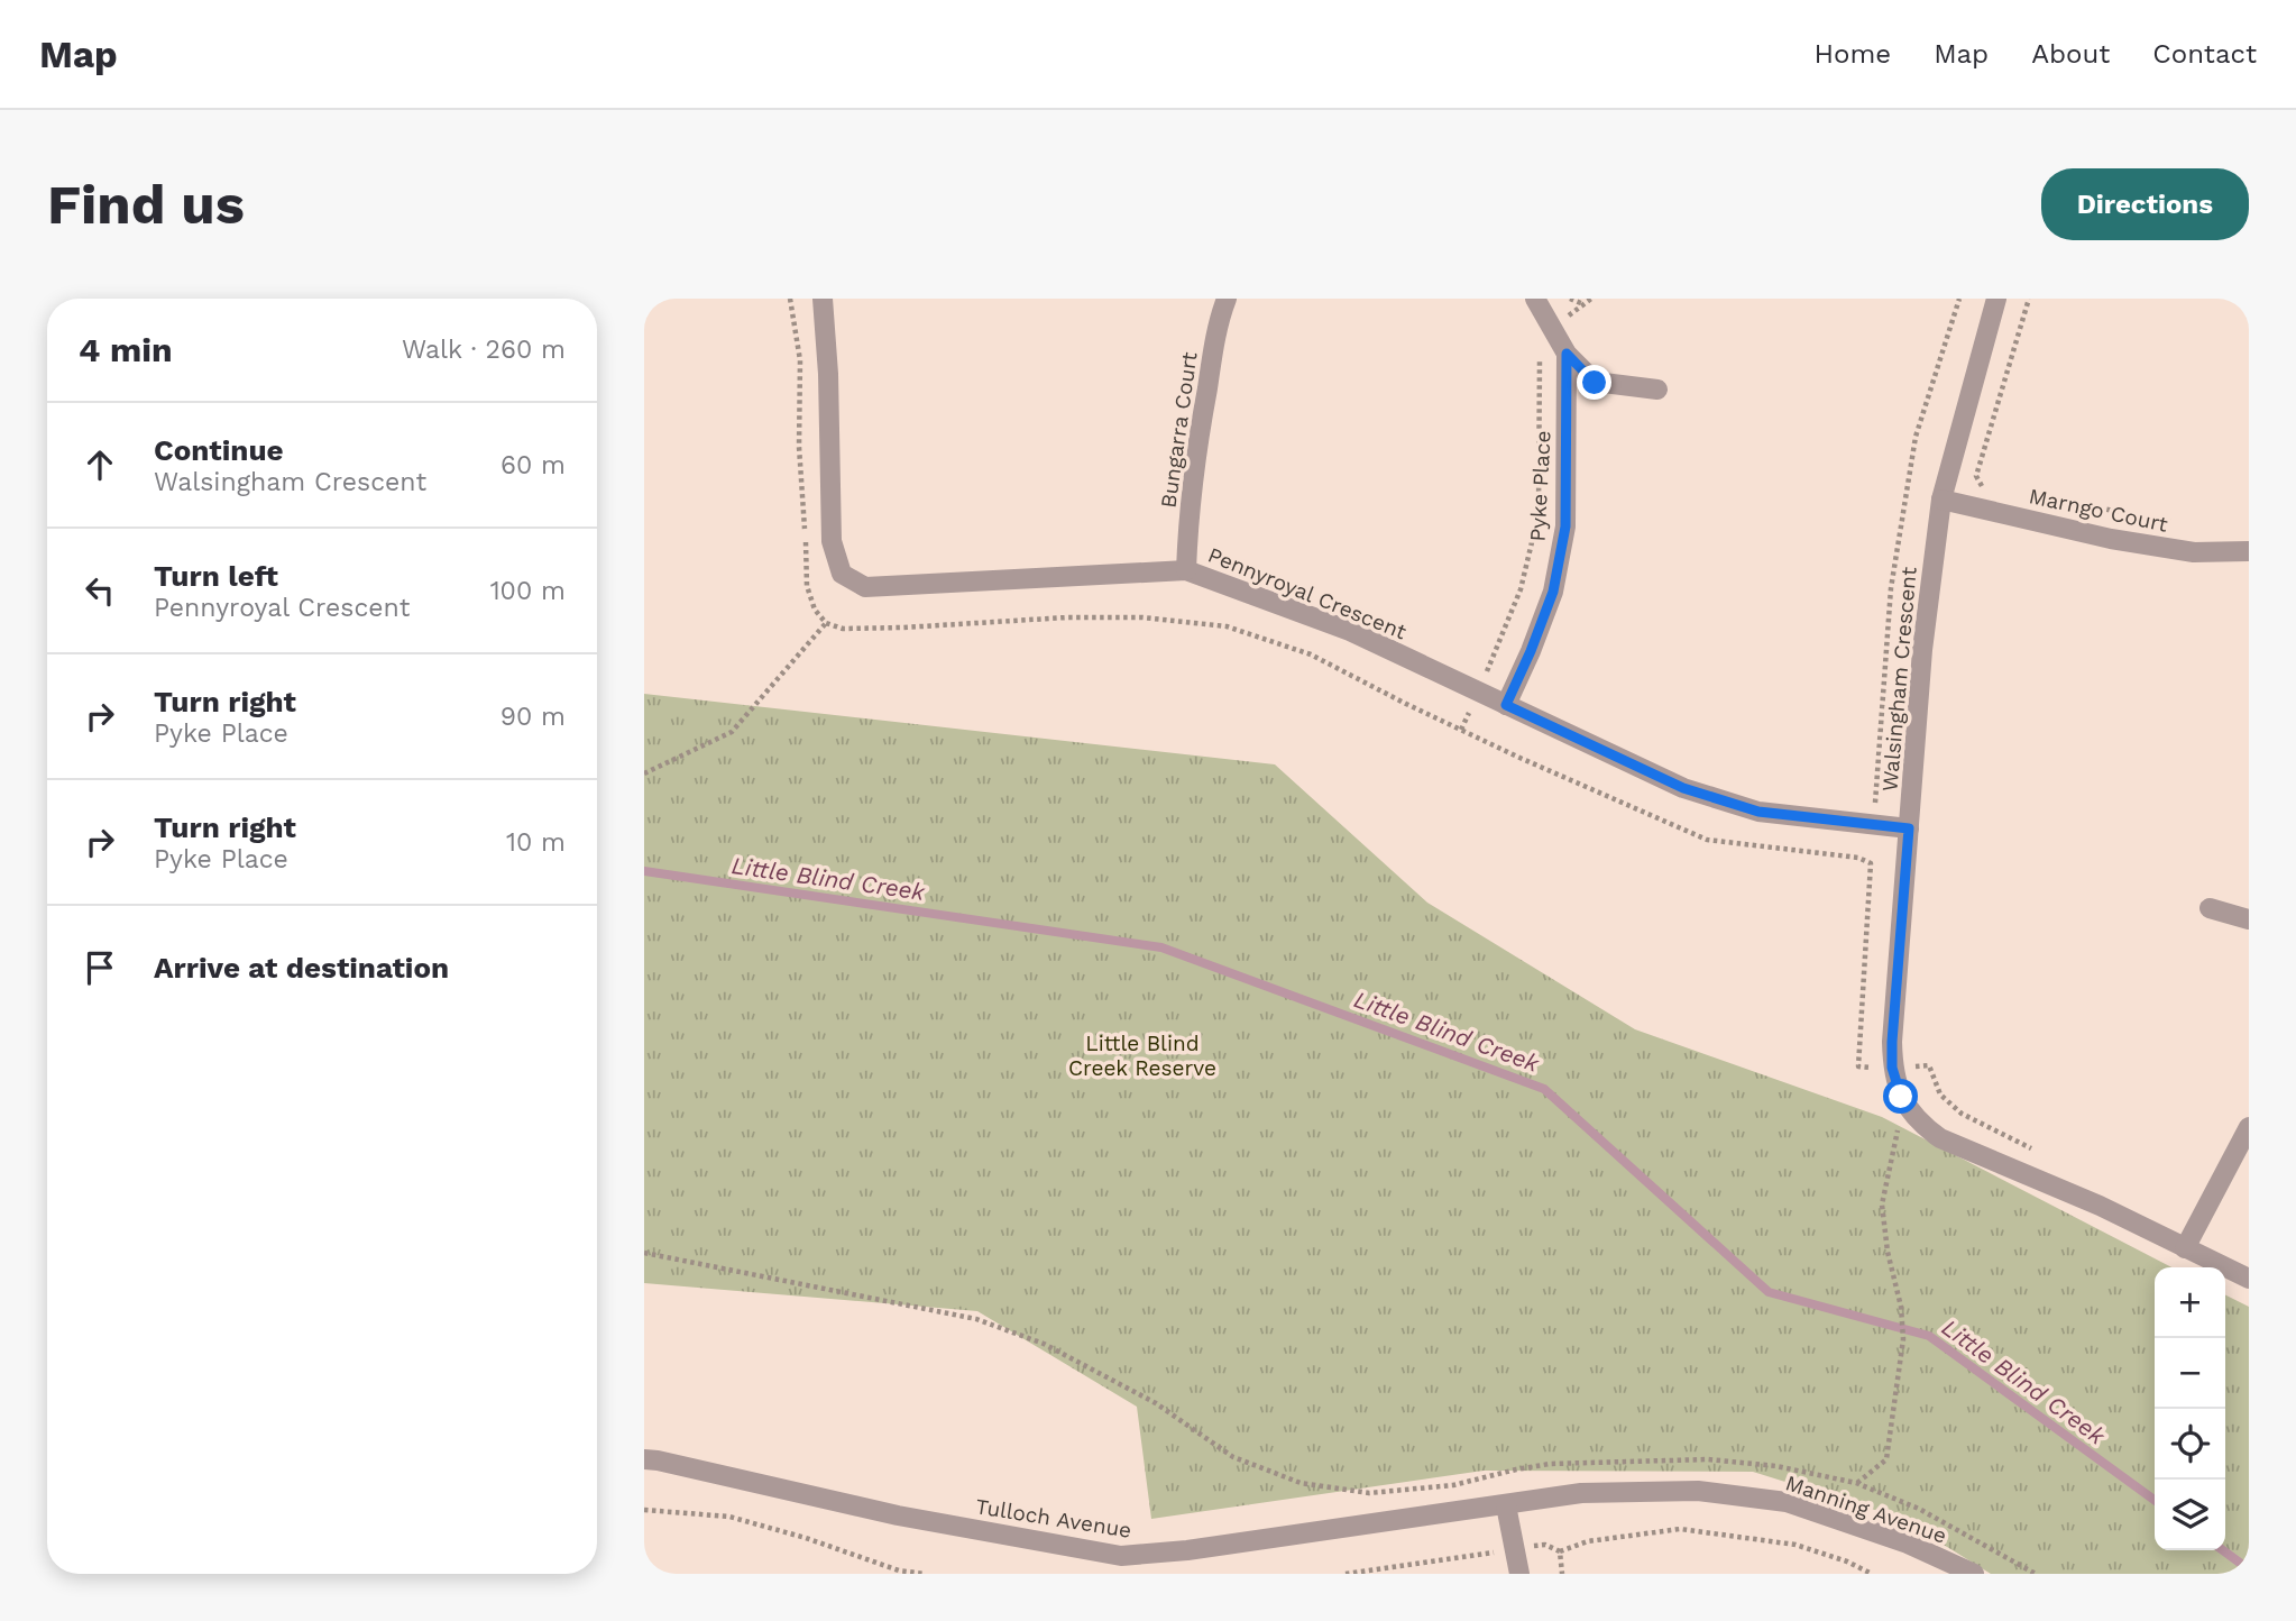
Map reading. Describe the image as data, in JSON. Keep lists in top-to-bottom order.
{
  "streets": {
    "street": [
      "Bungarra Court",
      "Pyke Place",
      "Marngo Court",
      "Pennyroyal Crescent",
      "Walsingham Crescent",
      "Manning Avenue",
      "Tulloch Avenue"
    ]
  },
  "crossings": [
    ["Bungarra Court", "Pennyroyal Crescent"],
    ["Pyke Place", "Pennyroyal Crescent"],
    ["Marngo Court", "Walsingham Crescent"],
    ["Pennyroyal Crescent", "Walsingham Crescent"],
    ["Manning Avenue", "Tulloch Avenue"]
  ],
  "water": ["Little Blind Creek"],
  "parks": ["Little Blind Creek Reserve"],
  "page": {
    "header": "Map",
    "nav": [
      "Home",
      "Map",
      "About",
      "Contact"
    ],
    "buttons": "Directions",
    "title": "Find us",
    "heading": ["4 min", "Walk · 260 m"],
    "list": [
      ["Continue", "Walsingham Crescent", "60 m"],
      ["Turn left", "Pennyroyal Crescent", "100 m"],
      ["Turn right", "Pyke Place", "90 m"],
      ["Turn right", "Pyke Place", "10 m"],
      "Arrive at destination"
    ],
    "map_buttons": ["+", "−"]
  }
}
